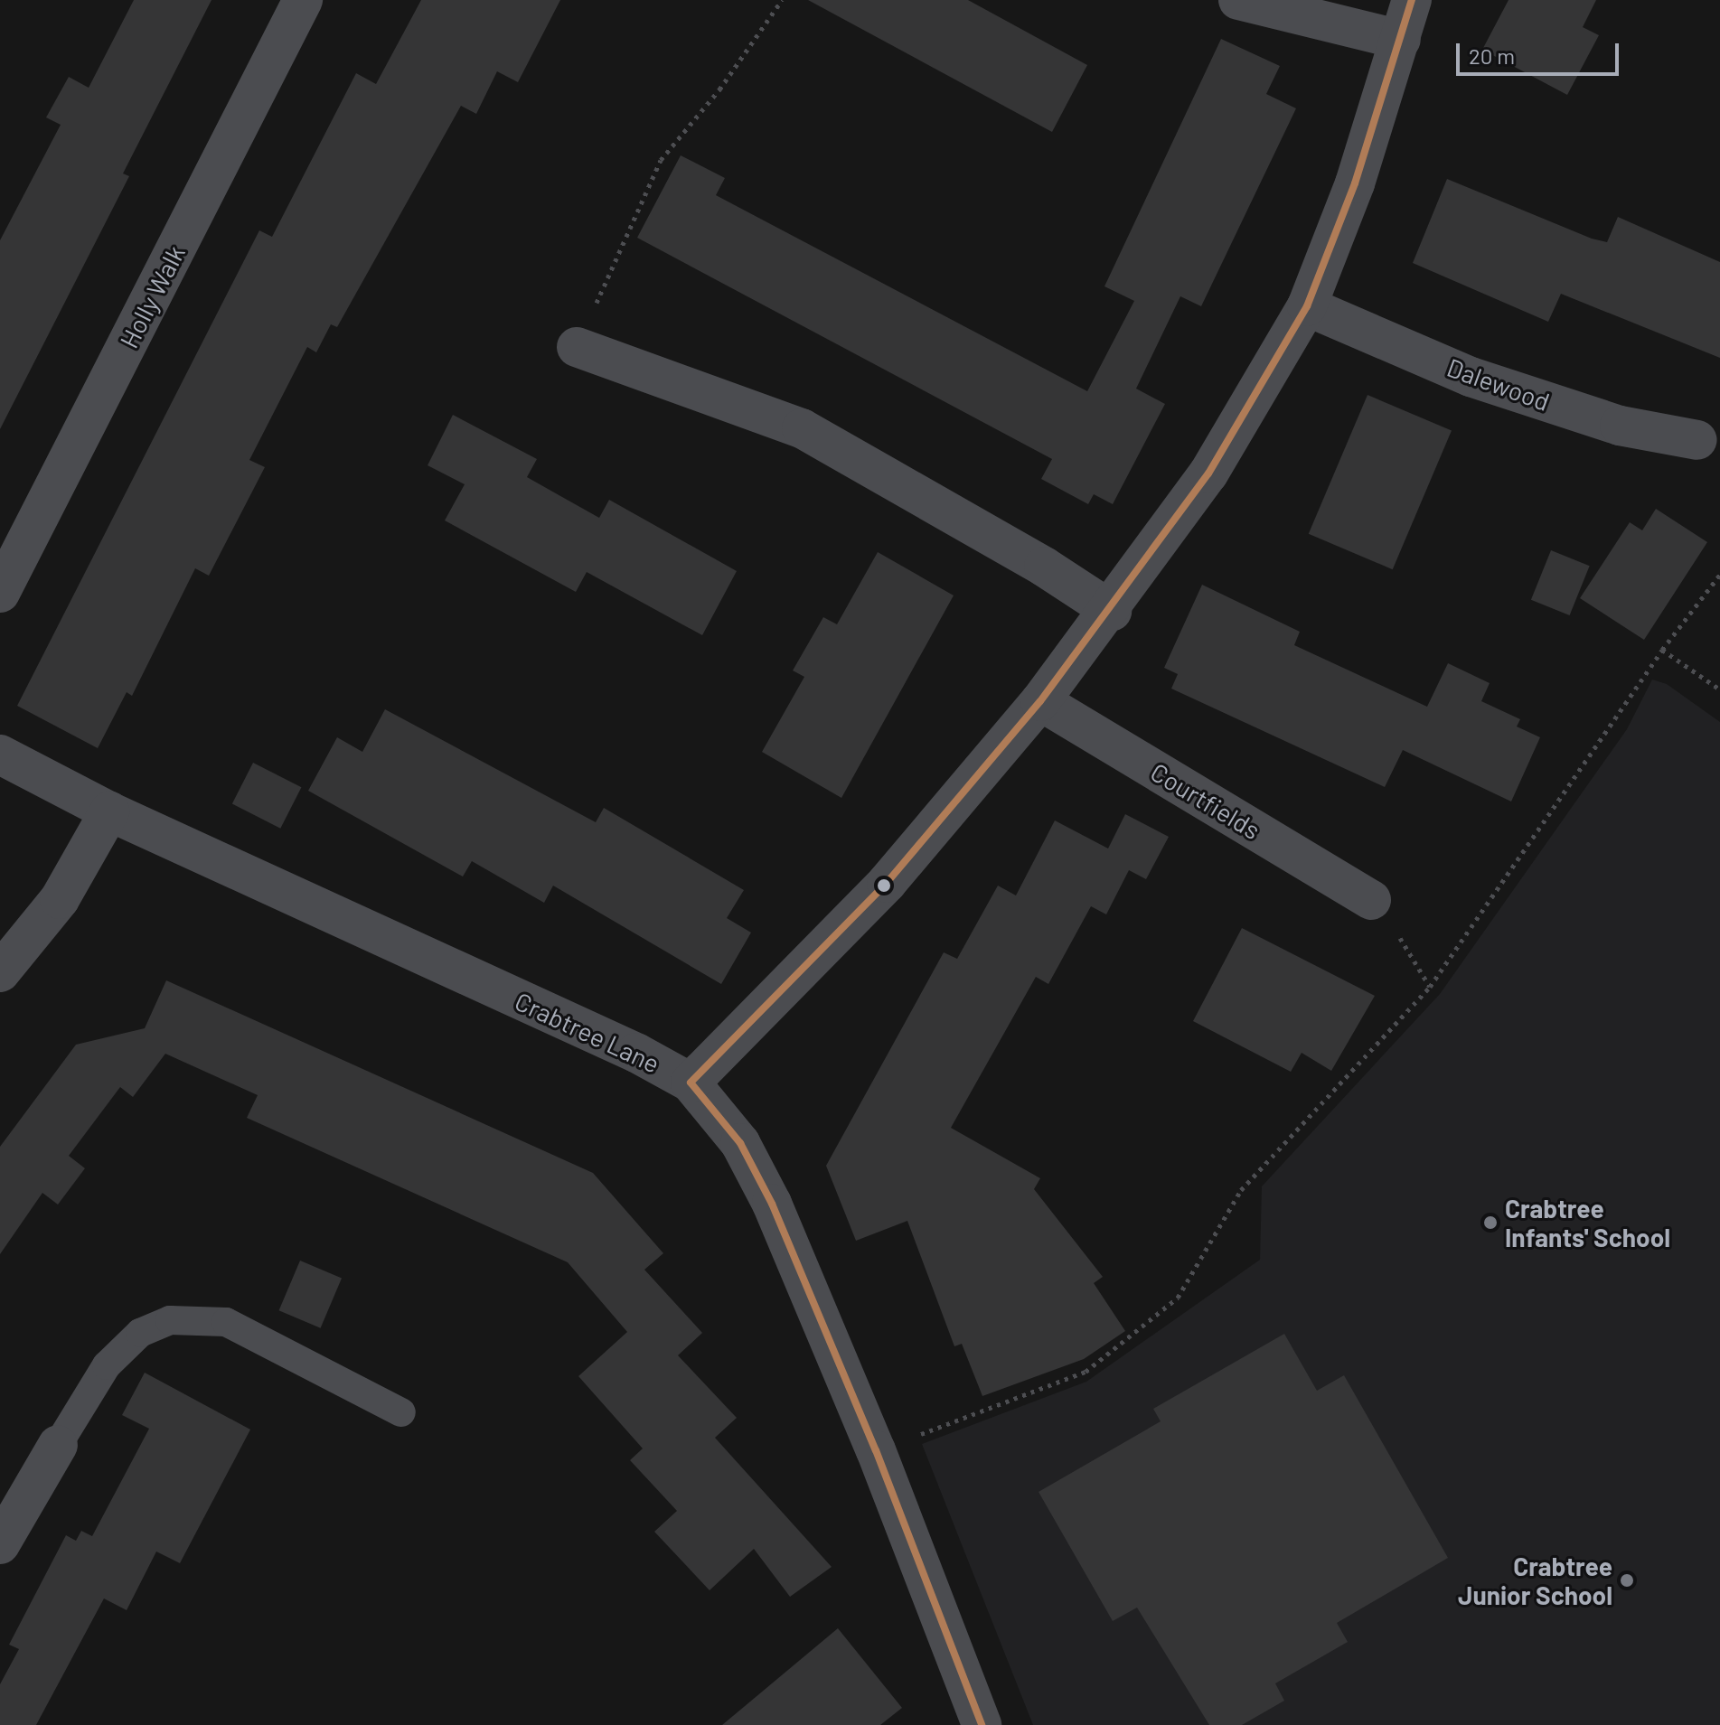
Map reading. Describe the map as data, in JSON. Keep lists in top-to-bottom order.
{
  "streets": {
    "street": [
      "Holly Walk",
      "Dalewood",
      "Courtfields",
      "Crabtree Lane"
    ]
  },
  "places": ["Crabtree Infants' School", "Crabtree Junior School"],
  "scale_bar": "20 m"
}
